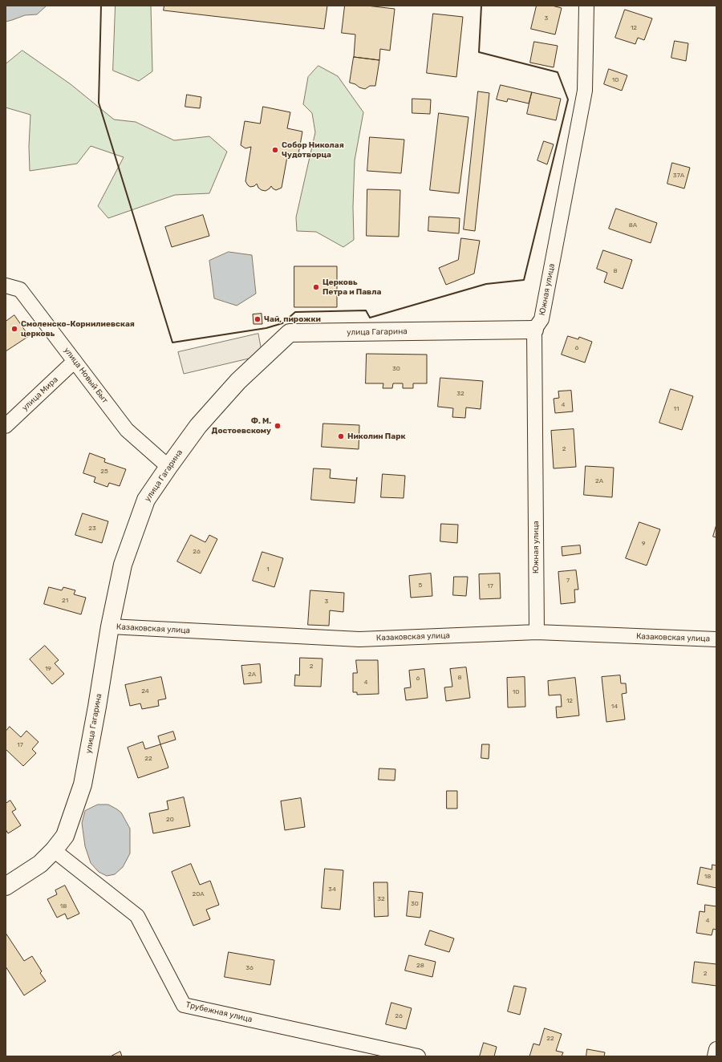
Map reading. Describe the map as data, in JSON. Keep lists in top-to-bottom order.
{
  "streets": {
    "street": [
      "Южная улица",
      "улица Гагарина",
      "улица Новый Быт",
      "улица Мира",
      "Казаковская улица",
      "Трубежная улица"
    ]
  },
  "crossings": [
    ["Южная улица", "улица Гагарина"],
    ["Южная улица", "Казаковская улица"],
    ["улица Гагарина", "улица Новый Быт"],
    ["улица Гагарина", "Казаковская улица"],
    ["улица Гагарина", "Трубежная улица"],
    ["улица Новый Быт", "улица Мира"]
  ],
  "places": [
    "Собор Николая Чудотворца",
    "Церковь Петра и Павла",
    "Чай, пирожки",
    "Смоленско-Корнилиевская церковь",
    "Ф. М. Достоевскому",
    "Николин Парк"
  ],
  "house_numbers": [
    "3",
    "12",
    "10",
    "37А",
    "8А",
    "8",
    "6",
    "30",
    "32",
    "4",
    "11",
    "2",
    "25",
    "2А",
    "23",
    "9",
    "26",
    "1",
    "7",
    "5",
    "17",
    "21",
    "3",
    "2",
    "19",
    "2А",
    "8",
    "6",
    "4",
    "24",
    "10",
    "12",
    "14",
    "17",
    "22",
    "20",
    "18",
    "34",
    "20А",
    "32",
    "30",
    "18",
    "4",
    "28",
    "36",
    "2",
    "26",
    "22"
  ]
}
